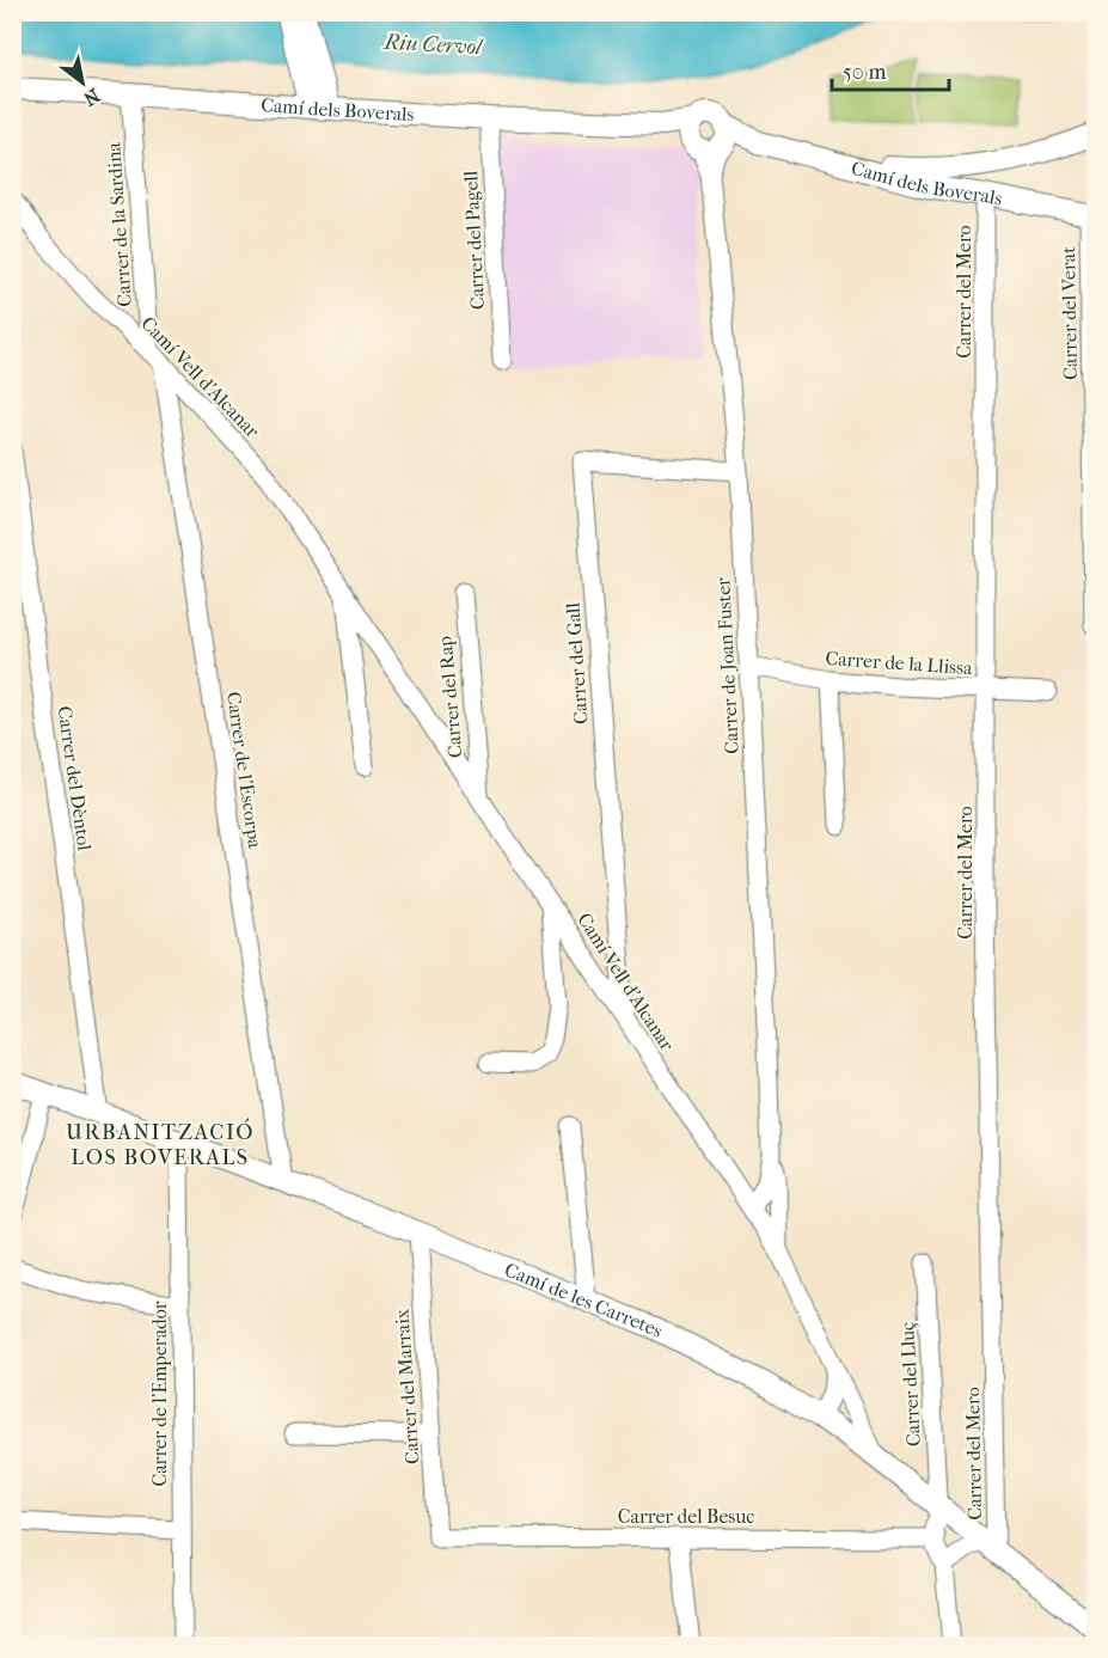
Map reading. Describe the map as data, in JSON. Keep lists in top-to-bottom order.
{
  "streets": {
    "street": [
      "Camí dels Boverals",
      "Carrer de la Sardina",
      "Carrer del Pagell",
      "Carrer del Mero",
      "Carrer del Verat",
      "Camí Vell d'Alcanar",
      "Carrer de la Llissa",
      "Carrer del Gall",
      "Carrer de Joan Fuster",
      "Carrer del Rap",
      "Carrer de l'Escorpa",
      "Carrer del Dèntol",
      "Camí de les Carretes",
      "Carrer del Lluç",
      "Carrer del Marraix",
      "Carrer de l'Emperador",
      "Carrer del Besuc"
    ]
  },
  "crossings": [
    ["Camí dels Boverals", "Carrer de la Sardina"],
    ["Camí dels Boverals", "Carrer del Pagell"],
    ["Camí dels Boverals", "Carrer del Mero"],
    ["Camí dels Boverals", "Carrer del Verat"],
    ["Camí dels Boverals", "Carrer de Joan Fuster"],
    ["Carrer de la Sardina", "Camí Vell d'Alcanar"],
    ["Carrer del Mero", "Carrer de la Llissa"],
    ["Carrer del Mero", "Camí de les Carretes"],
    ["Camí Vell d'Alcanar", "Carrer del Gall"],
    ["Camí Vell d'Alcanar", "Carrer de Joan Fuster"],
    ["Camí Vell d'Alcanar", "Carrer del Rap"],
    ["Camí Vell d'Alcanar", "Carrer de l'Escorpa"],
    ["Camí Vell d'Alcanar", "Camí de les Carretes"],
    ["Carrer de la Llissa", "Carrer de Joan Fuster"],
    ["Carrer del Gall", "Carrer de Joan Fuster"],
    ["Carrer de l'Escorpa", "Camí de les Carretes"],
    ["Carrer del Dèntol", "Camí de les Carretes"],
    ["Camí de les Carretes", "Carrer del Lluç"],
    ["Camí de les Carretes", "Carrer del Marraix"],
    ["Camí de les Carretes", "Carrer de l'Emperador"],
    ["Carrer del Lluç", "Carrer del Besuc"],
    ["Carrer del Marraix", "Carrer del Besuc"]
  ],
  "districts": ["URBANITZACIÓ LOS BOVERALS"],
  "water": ["Riu Cervol"],
  "scale_bar": "50 m",
  "north": "bottom right"
}
